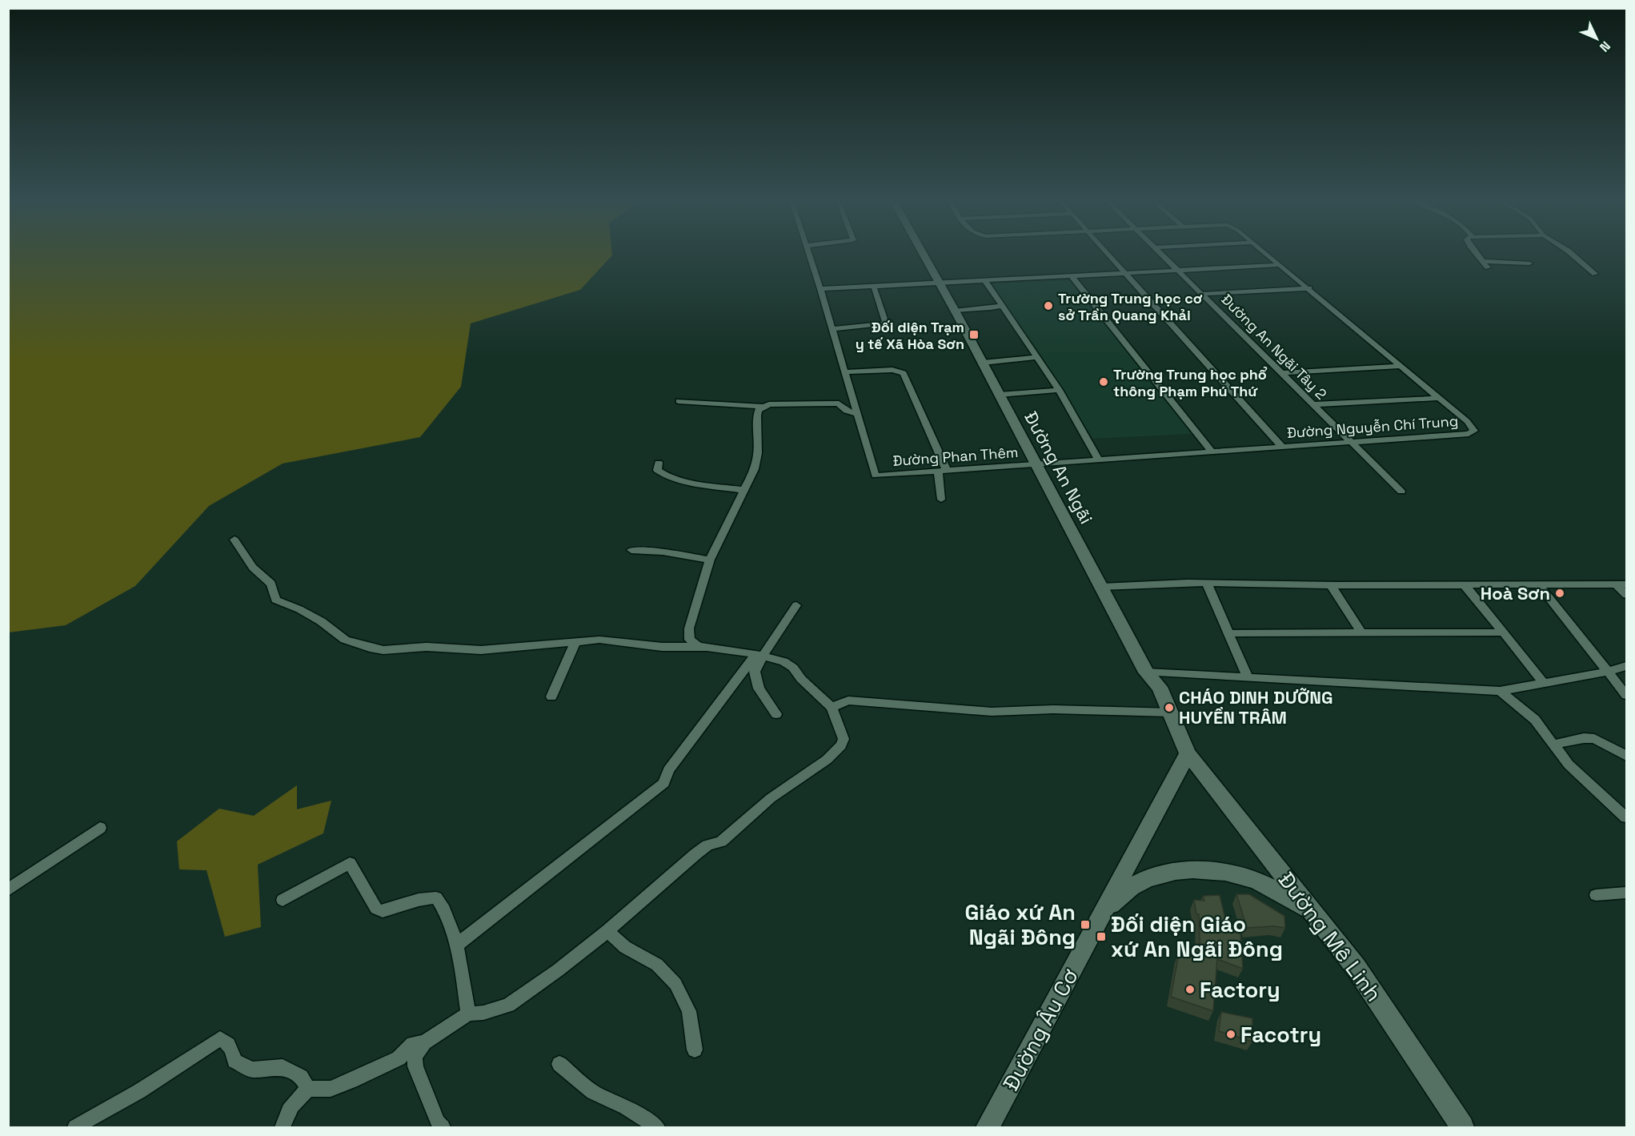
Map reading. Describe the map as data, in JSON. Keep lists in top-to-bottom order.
{
  "streets": {
    "main road": ["Đường An Ngãi", "Đường Mê Linh", "Đường Âu Cơ"],
    "street": ["Đường An Ngãi Tây 2", "Đường Nguyễn Chí Trung", "Đường Phan Thêm"]
  },
  "crossings": [
    ["Đường An Ngãi Tây 2", "Đường Nguyễn Chí Trung"],
    ["Đường Nguyễn Chí Trung", "Đường Phan Thêm"],
    ["Đường Nguyễn Chí Trung", "Đường An Ngãi"],
    ["Đường Phan Thêm", "Đường An Ngãi"],
    ["Đường An Ngãi", "Đường Mê Linh"],
    ["Đường An Ngãi", "Đường Âu Cơ"],
    ["Đường Mê Linh", "Đường Âu Cơ"]
  ],
  "places": {
    "other": [
      "Trường Trung học cơ sở Trần Quang Khải",
      "Trường Trung học phổ thông Phạm Phú Thứ",
      "Hoà Sơn",
      "CHÁO DINH DƯỠNG HUYỀN TRÂM",
      "Factory",
      "Facotry"
    ],
    "transit": ["Đối diện Trạm y tế Xã Hòa Sơn", "Giáo xứ An Ngãi Đông", "Đối diện Giáo xứ An Ngãi Đông"]
  },
  "north": "bottom right"
}
